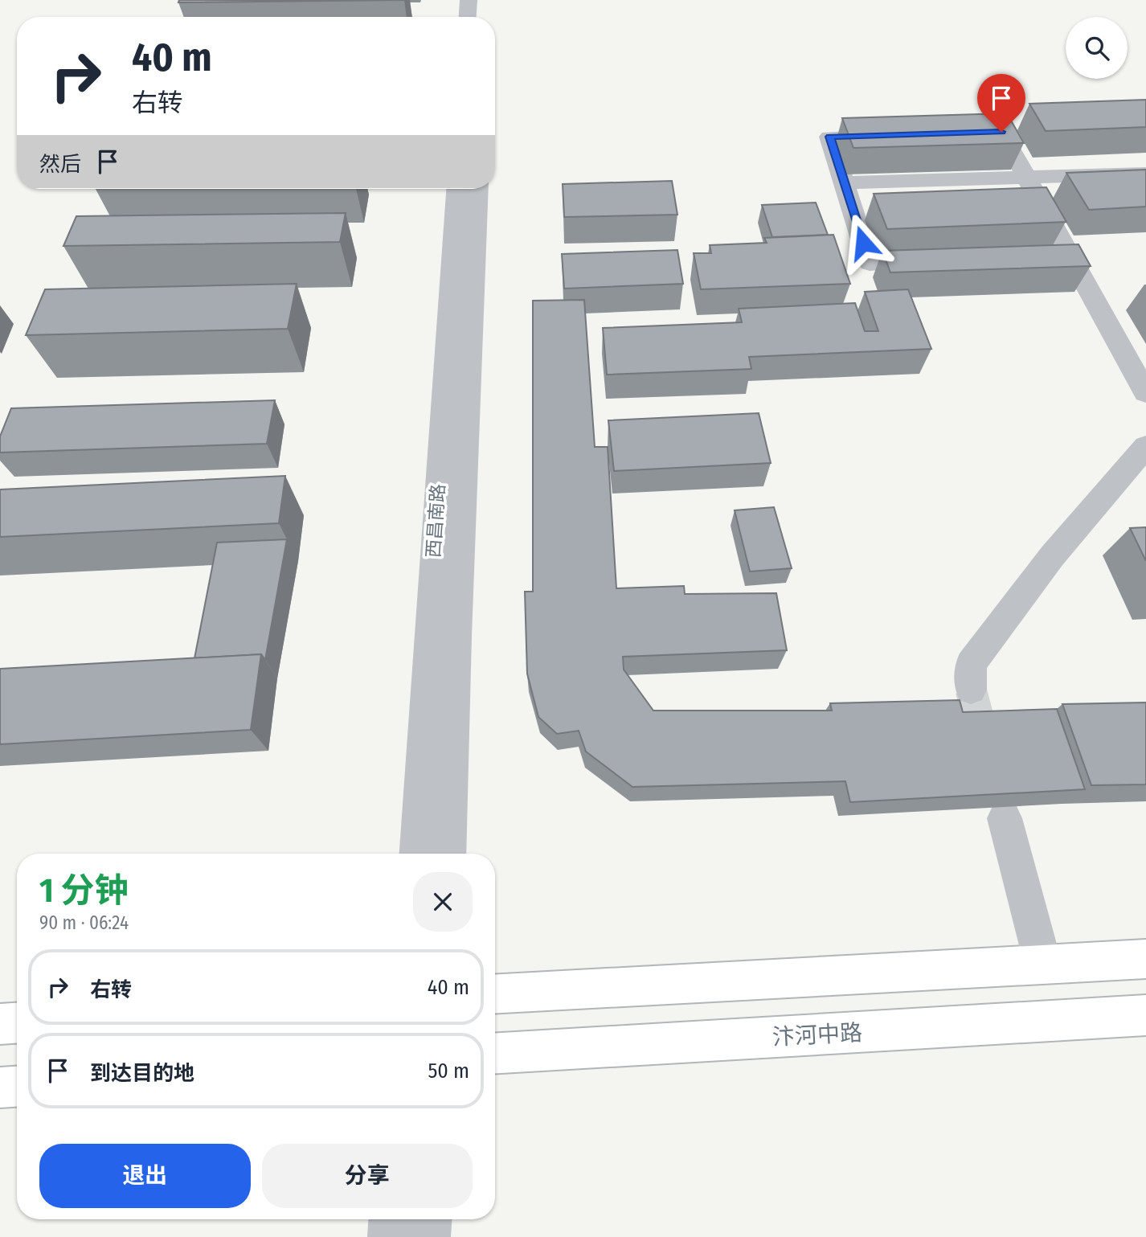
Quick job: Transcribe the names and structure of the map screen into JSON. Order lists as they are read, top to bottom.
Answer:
{
  "streets": {
    "main road": ["汴河中路"],
    "street": ["西昌南路"]
  },
  "page": {
    "turn": ["40 m", "右转"],
    "then": "然后",
    "heading": ["1 分钟", "90 m · 06:24"],
    "list": [
      {
        "name": "右转",
        "value": "40 m"
      },
      {
        "name": "到达目的地",
        "value": "50 m"
      }
    ],
    "buttons": ["退出", "分享"]
  }
}
